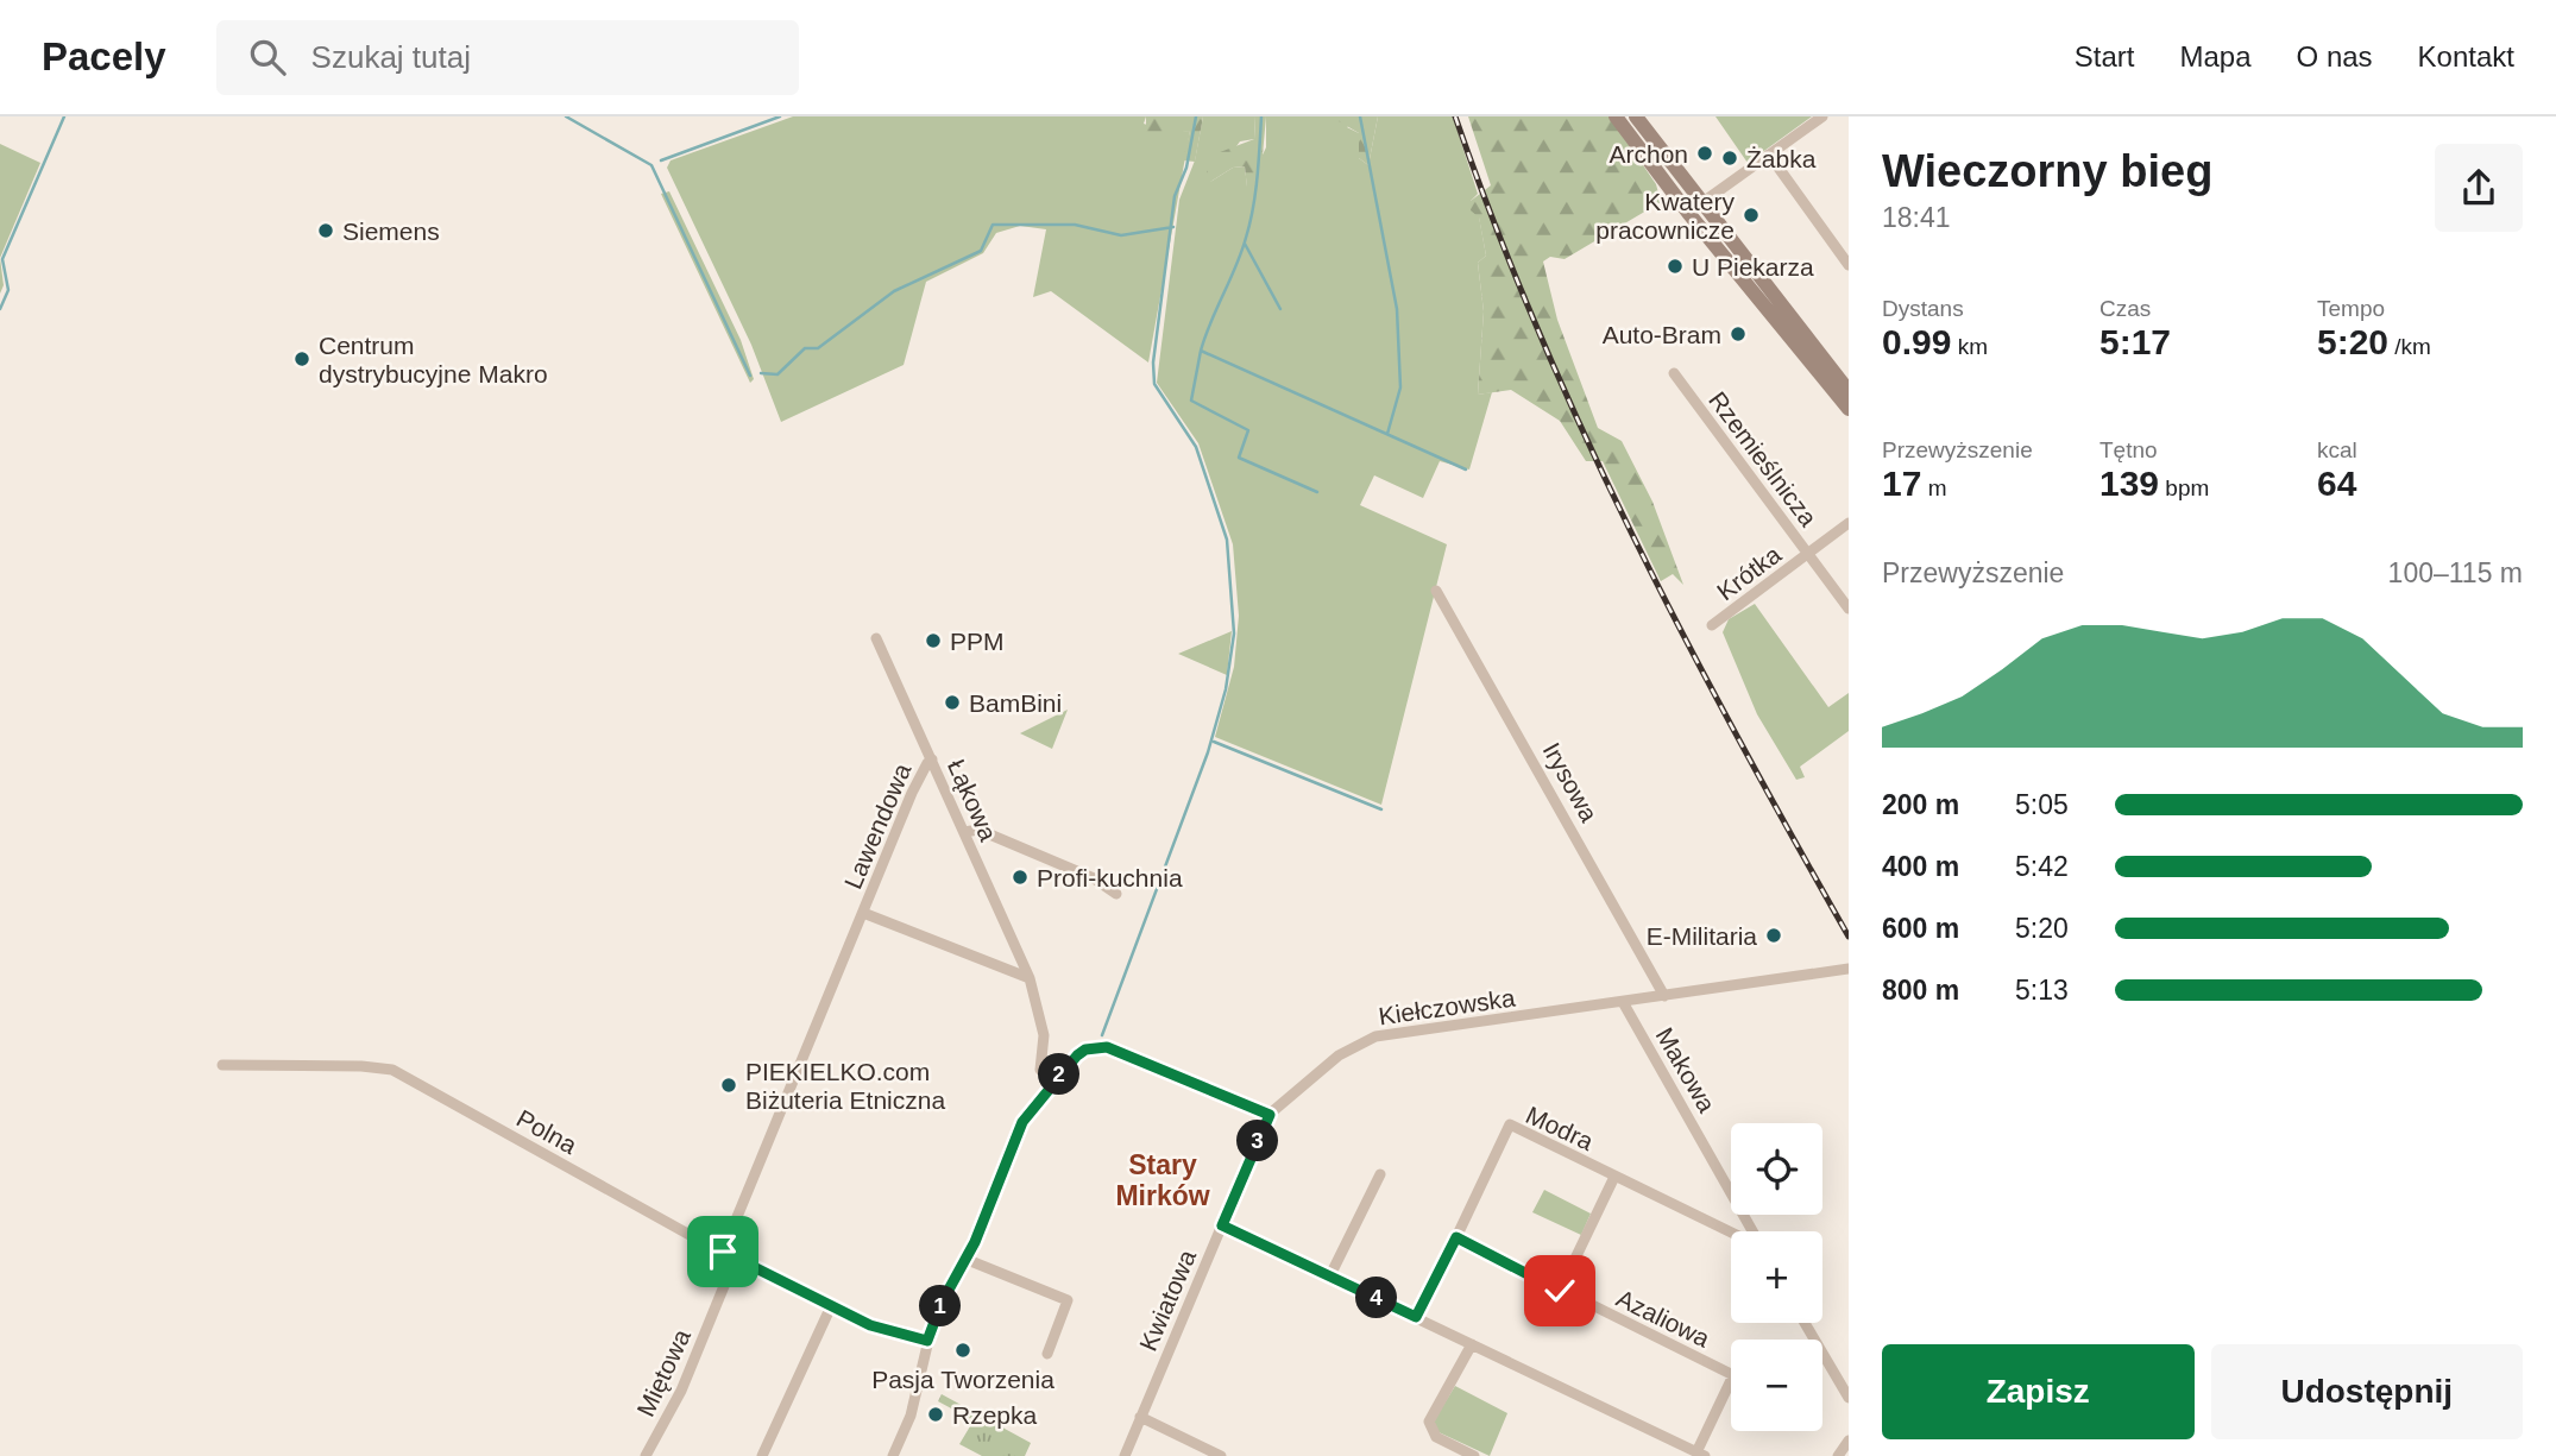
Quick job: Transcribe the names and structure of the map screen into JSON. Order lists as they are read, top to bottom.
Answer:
{
  "streets": {
    "street": [
      "Rzemieślnicza",
      "Krótka",
      "Irysowa",
      "Łąkowa",
      "Lawendowa",
      "Kiełczowska",
      "Makowa",
      "Modra",
      "Polna",
      "Kwiatowa",
      "Azaliowa",
      "Miętowa"
    ]
  },
  "crossings": [
    ["Rzemieślnicza", "Krótka"],
    ["Irysowa", "Kiełczowska"],
    ["Łąkowa", "Lawendowa"],
    ["Lawendowa", "Polna"],
    ["Kiełczowska", "Makowa"],
    ["Kiełczowska", "Kwiatowa"],
    ["Modra", "Azaliowa"],
    ["Polna", "Miętowa"],
    ["Kwiatowa", "Azaliowa"]
  ],
  "districts": ["Stary Mirków"],
  "places": [
    "Archon",
    "Żabka",
    "Kwatery pracownicze",
    "Siemens",
    "U Piekarza",
    "Auto-Bram",
    "Centrum dystrybucyjne Makro",
    "PPM",
    "BamBini",
    "Profi-kuchnia",
    "E-Militaria",
    "PIEKIELKO.com Biżuteria Etniczna",
    "Pasja Tworzenia",
    "Rzepka"
  ],
  "page": {
    "header": "Pacely",
    "search": "Szukaj tutaj",
    "nav": [
      "Start",
      "Mapa",
      "O nas",
      "Kontakt"
    ],
    "heading": ["Wieczorny bieg", "18:41"],
    "stats": [
      ["Dystans", "0.99 km"],
      ["Czas", "5:17"],
      ["Tempo", "5:20 /km"],
      ["Przewyższenie", "17 m"],
      ["Tętno", "139 bpm"],
      ["kcal", "64"]
    ],
    "chart": ["Przewyższenie", "100–115 m"],
    "list": [
      {
        "name": "200 m",
        "note": "5:05"
      },
      {
        "name": "400 m",
        "note": "5:42"
      },
      {
        "name": "600 m",
        "note": "5:20"
      },
      {
        "name": "800 m",
        "note": "5:13"
      }
    ],
    "pins": [
      "2",
      "3",
      "4",
      "1"
    ],
    "map_buttons": ["+", "−"],
    "buttons": ["Zapisz", "Udostępnij"]
  }
}
